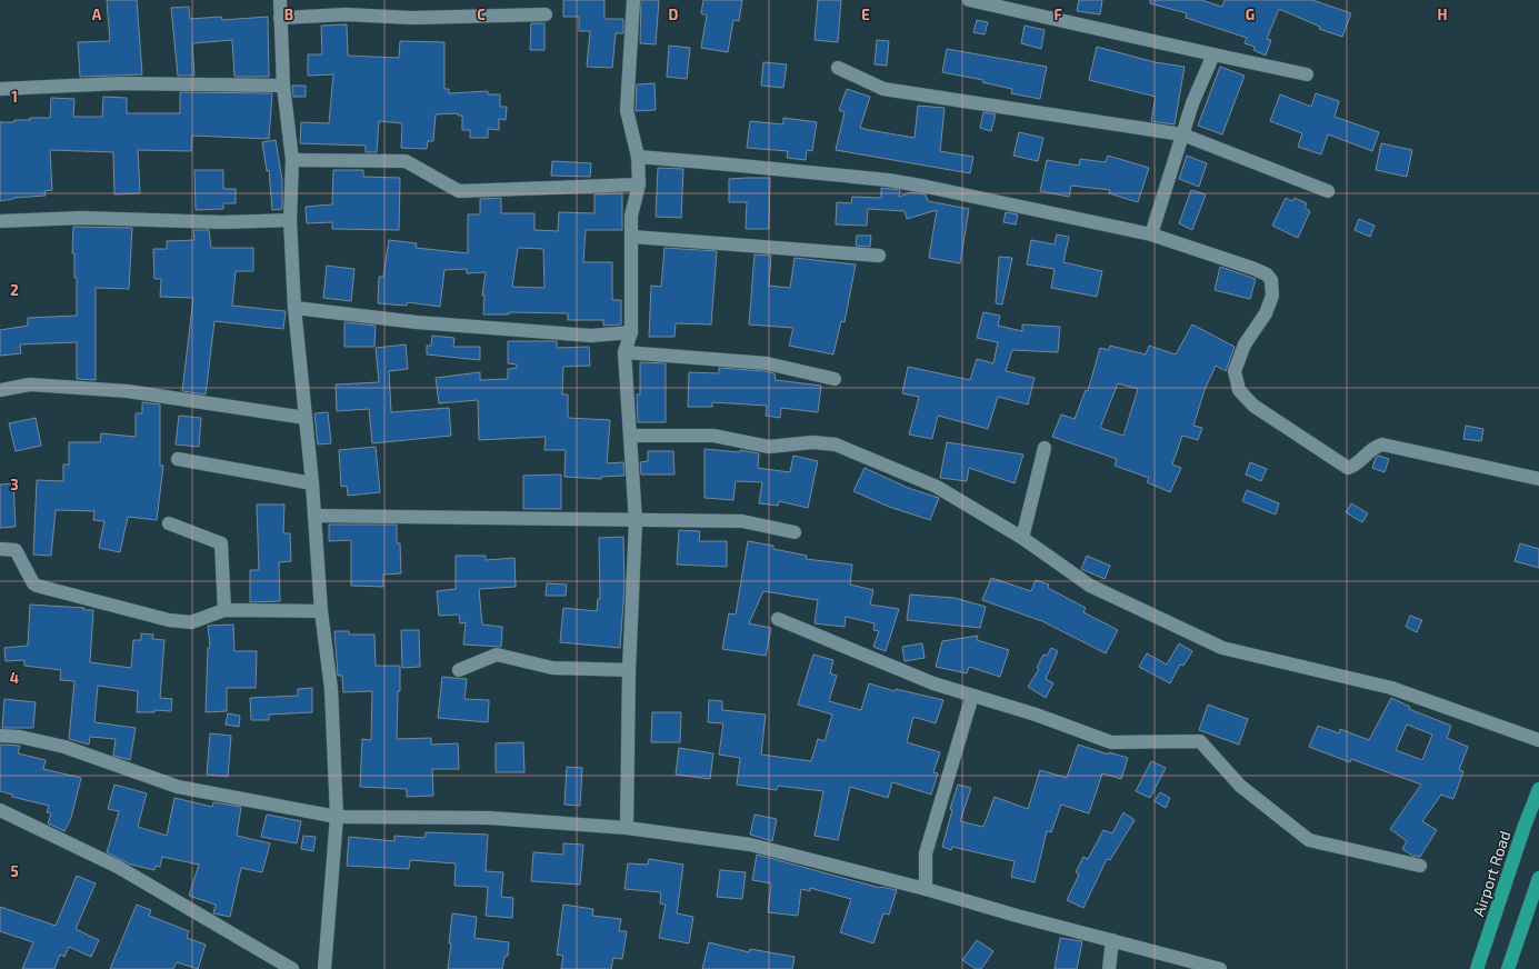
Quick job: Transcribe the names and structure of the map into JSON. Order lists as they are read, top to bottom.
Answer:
{
  "streets": {
    "highway": ["Airport Road"]
  },
  "grid": {
    "columns": [
      "A",
      "B",
      "C",
      "D",
      "E",
      "F",
      "G",
      "H"
    ],
    "rows": [
      "1",
      "2",
      "3",
      "4",
      "5"
    ]
  }
}
